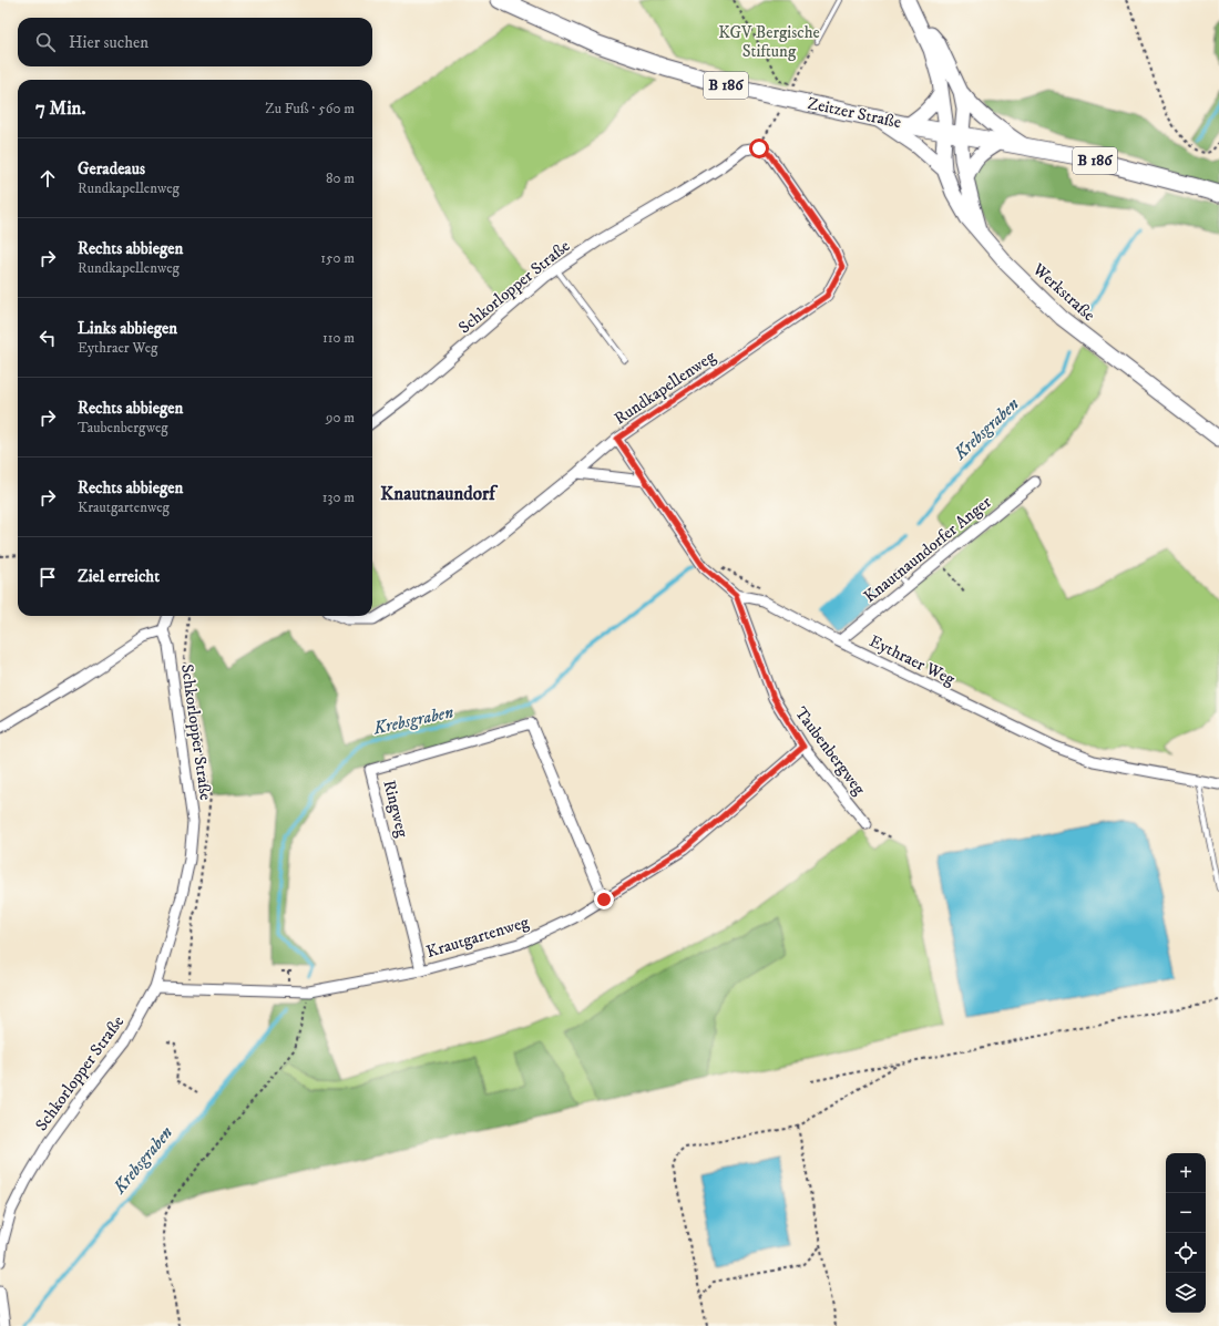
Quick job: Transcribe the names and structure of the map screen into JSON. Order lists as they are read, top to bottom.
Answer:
{
  "streets": {
    "main road": ["B 186", "Zeitzer Straße", "Werkstraße"],
    "street": [
      "Schkorlopper Straße",
      "Rundkapellenweg",
      "Knautnaundorfer Anger",
      "Eythraer Weg",
      "Taubenbergweg",
      "Ringweg",
      "Krautgartenweg"
    ]
  },
  "crossings": [
    ["Zeitzer Straße", "Werkstraße"],
    ["Schkorlopper Straße", "Rundkapellenweg"],
    ["Schkorlopper Straße", "Krautgartenweg"],
    ["Rundkapellenweg", "Eythraer Weg"],
    ["Knautnaundorfer Anger", "Eythraer Weg"],
    ["Eythraer Weg", "Taubenbergweg"],
    ["Taubenbergweg", "Krautgartenweg"],
    ["Ringweg", "Krautgartenweg"]
  ],
  "districts": ["Knautnaundorf"],
  "water": ["Krebsgraben"],
  "parks": ["KGV Bergische Stiftung"],
  "page": {
    "search": "Hier suchen",
    "heading": ["7 Min.", "Zu Fuß · 560 m"],
    "list": [
      ["Geradeaus", "Rundkapellenweg", "80 m"],
      ["Rechts abbiegen", "Rundkapellenweg", "150 m"],
      ["Links abbiegen", "Eythraer Weg", "110 m"],
      ["Rechts abbiegen", "Taubenbergweg", "90 m"],
      ["Rechts abbiegen", "Krautgartenweg", "130 m"],
      "Ziel erreicht"
    ],
    "map_buttons": ["+", "−"]
  }
}
